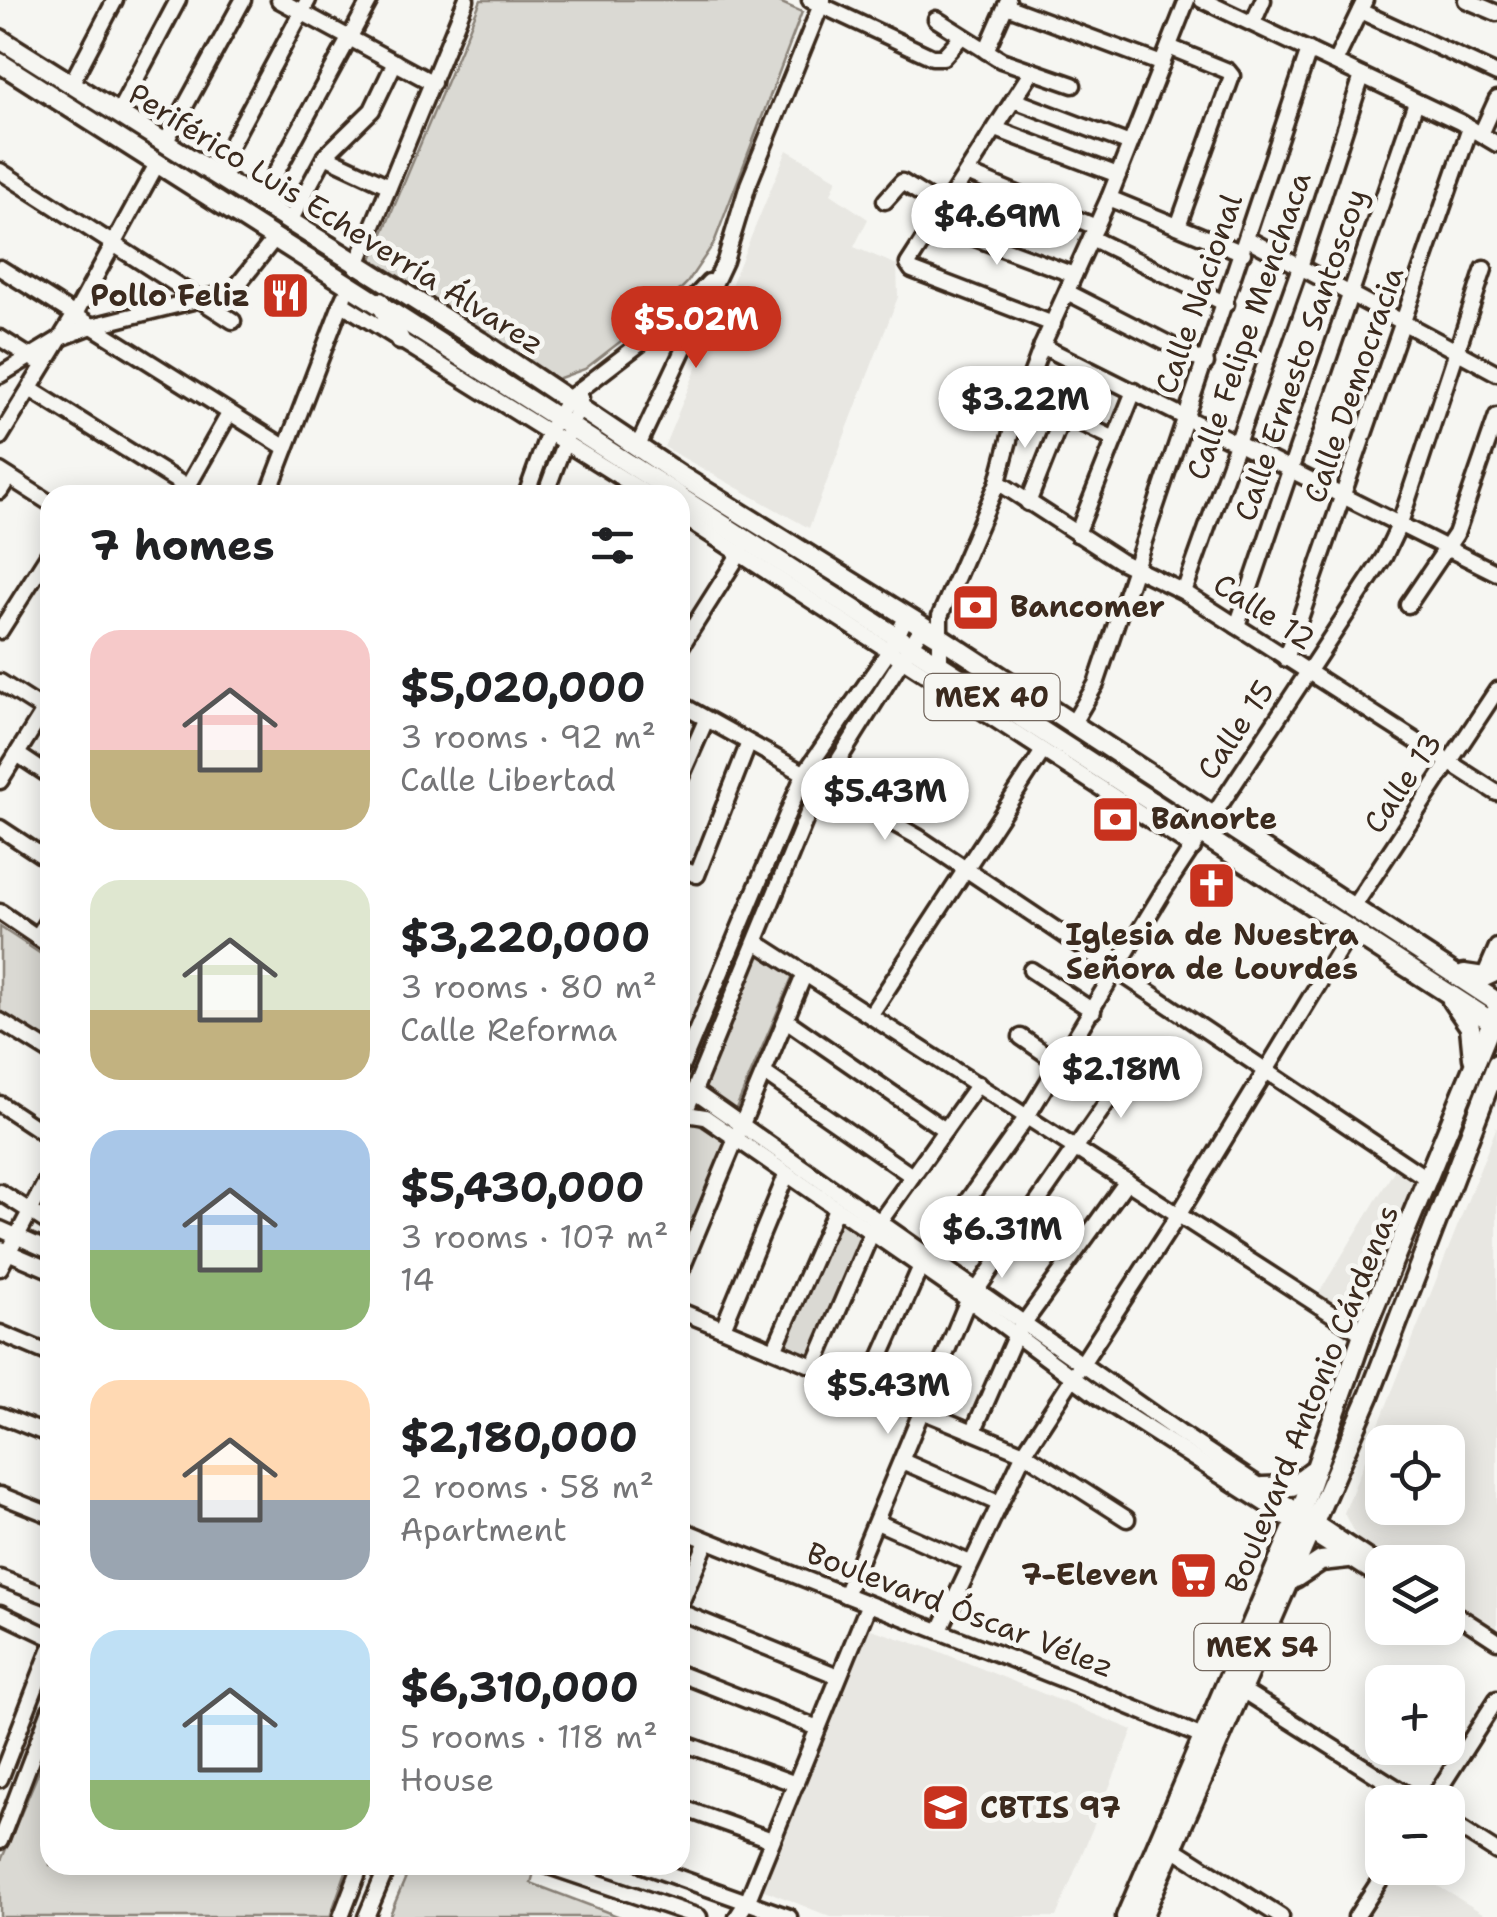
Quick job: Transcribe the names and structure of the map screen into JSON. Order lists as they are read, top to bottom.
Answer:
{
  "streets": {
    "main road": [
      "Periférico Luis Echeverría Álvarez",
      "MEX 40",
      "Boulevard Antonio Cárdenas",
      "MEX 54"
    ],
    "street": [
      "Calle Nacional",
      "Calle Felipe Menchaca",
      "Calle Ernesto Santoscoy",
      "Calle Democracia",
      "Calle 12",
      "Calle 15",
      "Calle 13",
      "Boulevard Óscar Vélez"
    ]
  },
  "crossings": [
    ["Periférico Luis Echeverría Álvarez", "Calle Nacional"],
    ["Periférico Luis Echeverría Álvarez", "Calle 15"],
    ["Periférico Luis Echeverría Álvarez", "Calle 13"],
    ["Periférico Luis Echeverría Álvarez", "Boulevard Antonio Cárdenas"],
    ["Calle Nacional", "Calle 12"],
    ["Calle Felipe Menchaca", "Calle 12"],
    ["Calle Ernesto Santoscoy", "Calle 12"],
    ["Calle Democracia", "Calle 12"],
    ["Calle 12", "Calle 15"],
    ["Calle 12", "Calle 13"],
    ["Boulevard Antonio Cárdenas", "Boulevard Óscar Vélez"]
  ],
  "places": {
    "restaurant": ["Pollo Feliz"],
    "bank": ["Bancomer", "Banorte"],
    "church": ["Iglesia de Nuestra Señora de Lourdes"],
    "supermarket": ["7-Eleven"],
    "school or university": ["CBTIS 97"]
  },
  "page": {
    "price": [
      "$4.69M",
      "$5.02M",
      "$3.22M",
      "$5.43M",
      "$2.18M",
      "$6.31M",
      "$5.43M"
    ],
    "heading": "7 homes",
    "list": [
      {
        "name": "$5,020,000",
        "note": "3 rooms · 92 m² · Calle Libertad"
      },
      {
        "name": "$3,220,000",
        "note": "3 rooms · 80 m² · Calle Reforma"
      },
      {
        "name": "$5,430,000",
        "note": "3 rooms · 107 m² · 14"
      },
      {
        "name": "$2,180,000",
        "note": "2 rooms · 58 m² · Apartment"
      },
      {
        "name": "$6,310,000",
        "note": "5 rooms · 118 m² · House"
      }
    ],
    "map_buttons": ["+", "−"]
  }
}
